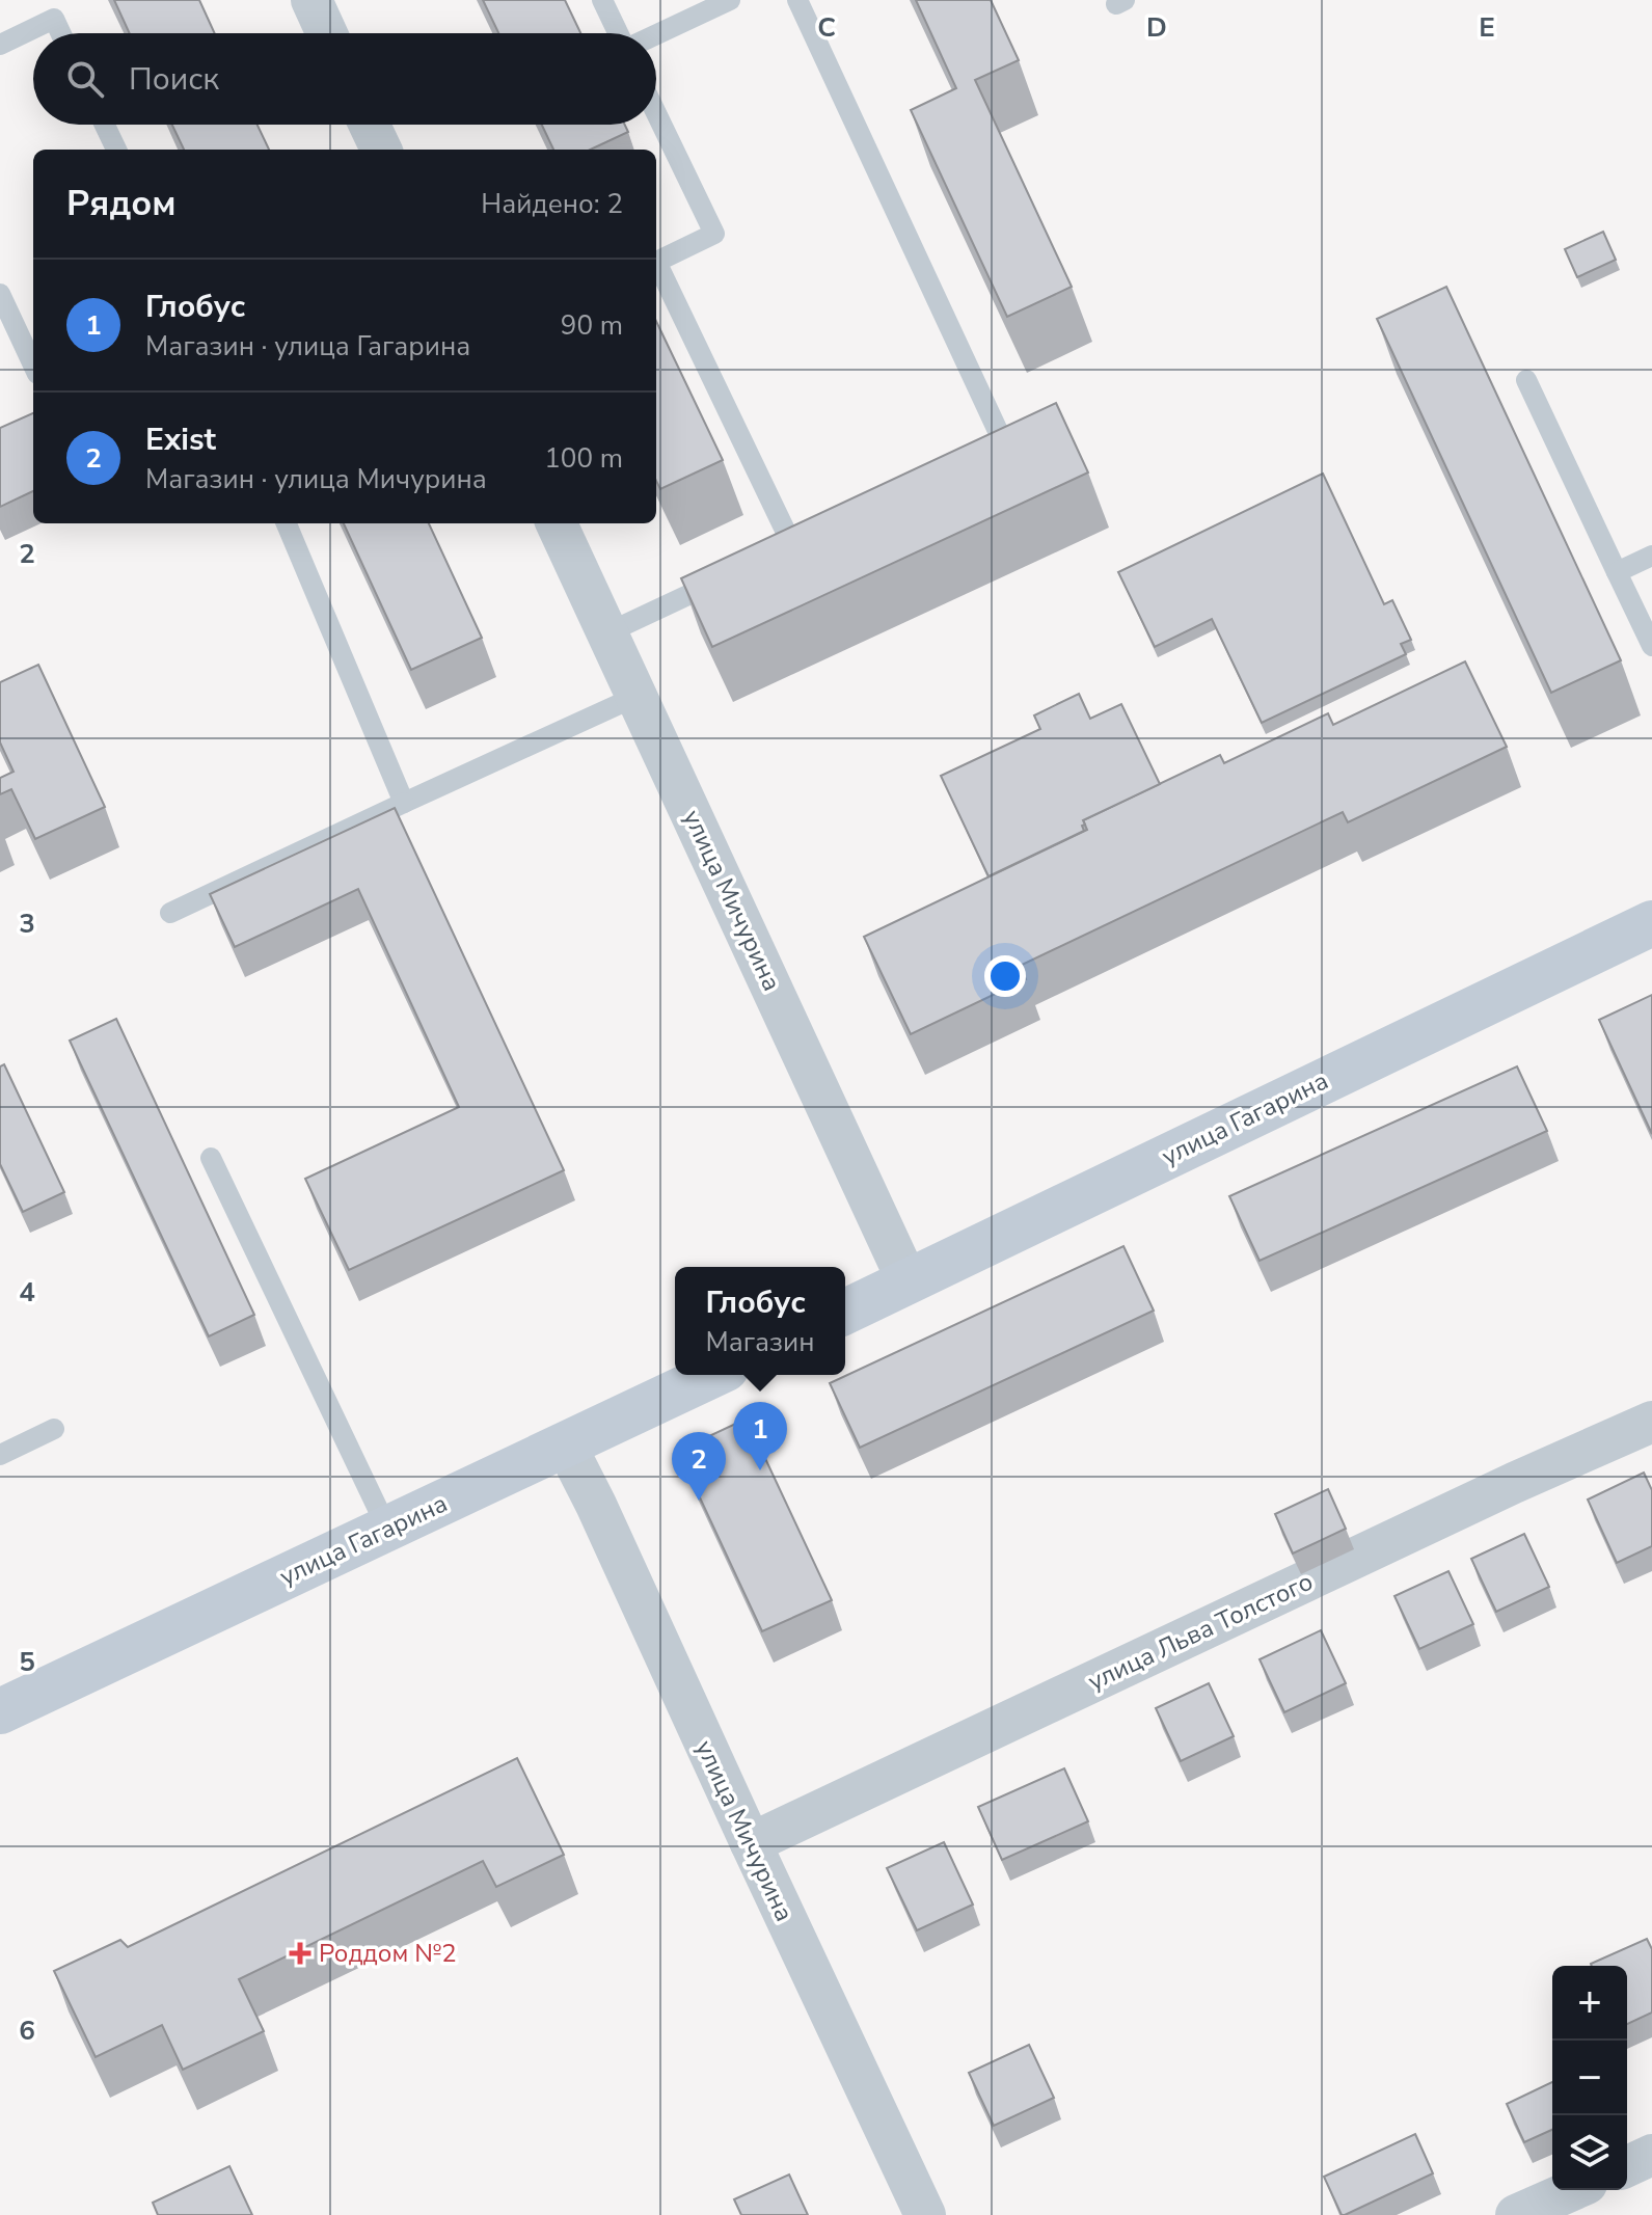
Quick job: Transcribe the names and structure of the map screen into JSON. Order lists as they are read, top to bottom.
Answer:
{
  "streets": {
    "main road": ["улица Гагарина"],
    "street": ["улица Мичурина", "улица Льва Толстого"]
  },
  "crossings": [
    ["улица Мичурина", "улица Гагарина"],
    ["улица Мичурина", "улица Льва Толстого"]
  ],
  "places": {
    "health": ["Роддом №2"]
  },
  "page": {
    "search": "Поиск",
    "heading": ["Рядом", "Найдено: 2"],
    "list": [
      {
        "mark": "1",
        "name": "Глобус",
        "note": "Магазин · улица Гагарина",
        "value": "90 m"
      },
      {
        "mark": "2",
        "name": "Exist",
        "note": "Магазин · улица Мичурина",
        "value": "100 m"
      }
    ],
    "popup": ["Глобус", "Магазин"],
    "pins": ["1", "2"],
    "map_buttons": ["+", "−"]
  },
  "grid": {
    "columns": ["C", "D", "E"],
    "rows": [
      "2",
      "3",
      "4",
      "5",
      "6"
    ]
  }
}
